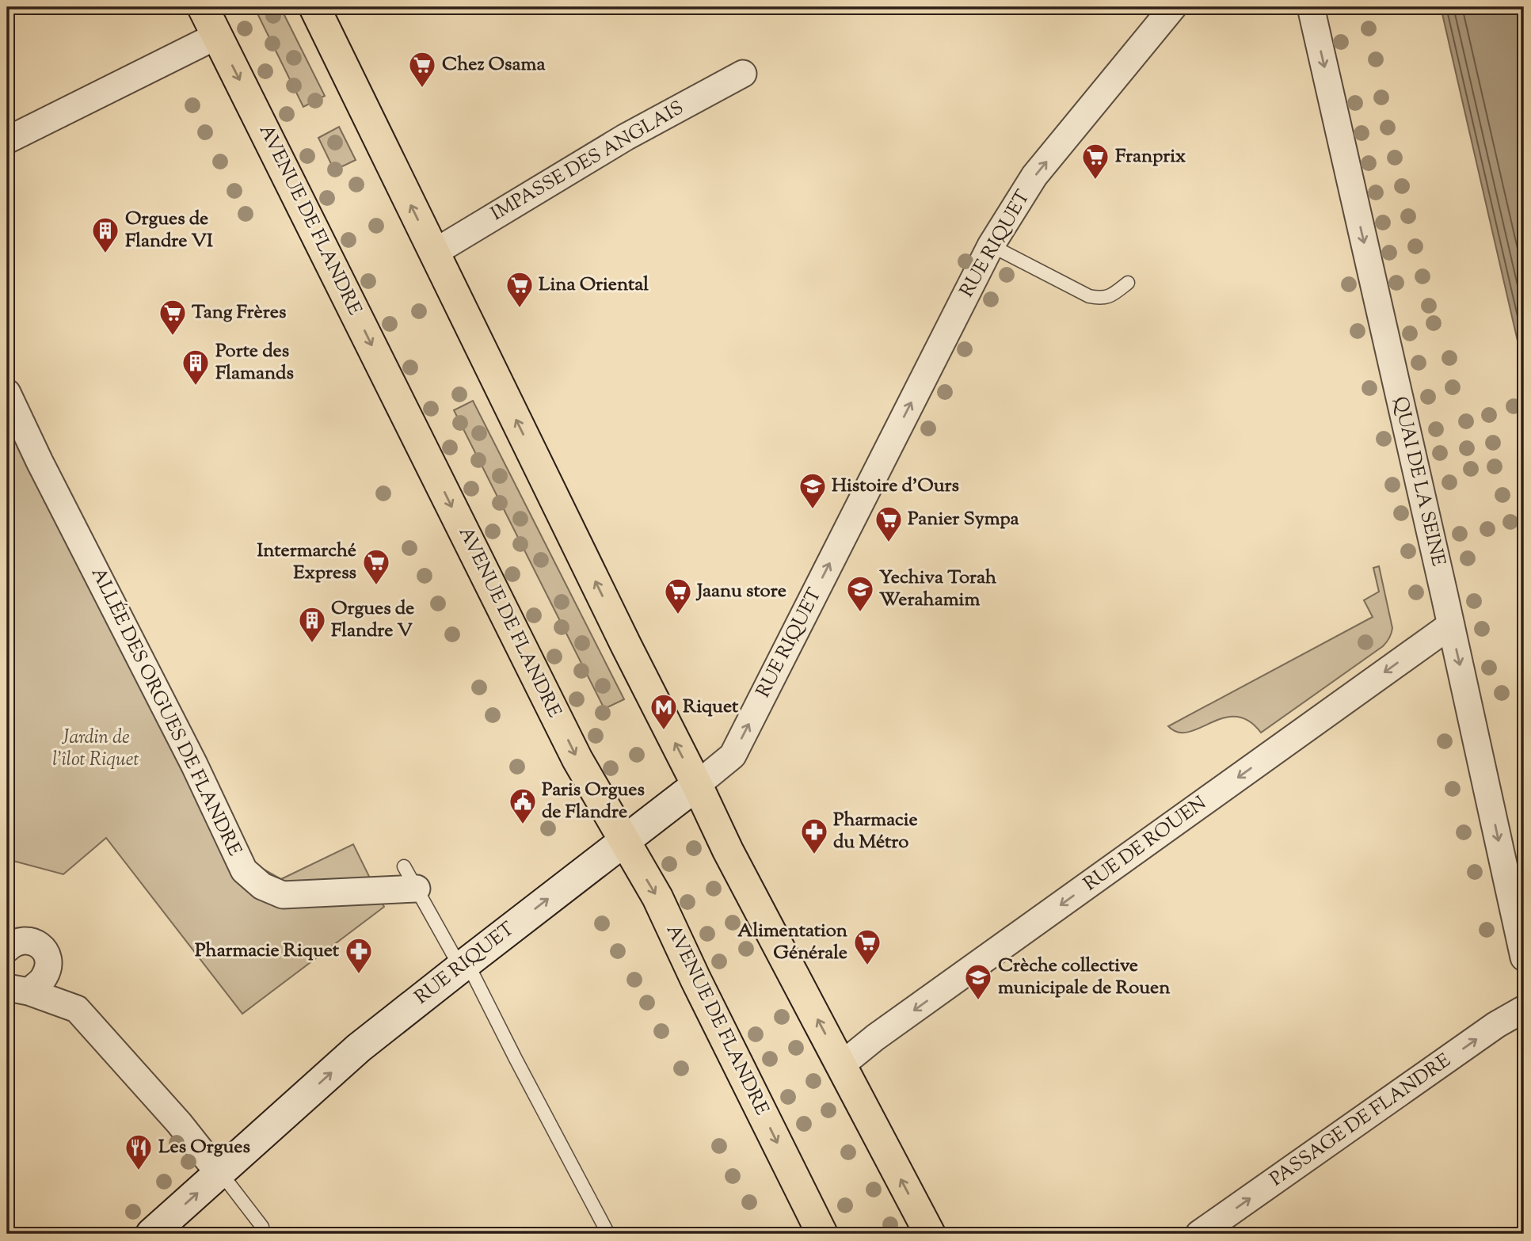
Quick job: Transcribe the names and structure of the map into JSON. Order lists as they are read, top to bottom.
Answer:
{
  "streets": {
    "main road": ["AVENUE DE FLANDRE"],
    "street": [
      "IMPASSE DES ANGLAIS",
      "RUE RIQUET",
      "QUAI DE LA SEINE",
      "ALLÉE DES ORGUES DE FLANDRE",
      "RUE DE ROUEN",
      "PASSAGE DE FLANDRE"
    ]
  },
  "crossings": [
    ["AVENUE DE FLANDRE", "RUE RIQUET"],
    ["RUE RIQUET", "ALLÉE DES ORGUES DE FLANDRE"],
    ["QUAI DE LA SEINE", "RUE DE ROUEN"]
  ],
  "one_way": [
    "RUE RIQUET",
    "QUAI DE LA SEINE",
    "RUE DE ROUEN",
    "PASSAGE DE FLANDRE"
  ],
  "parks": ["Jardin de l'îlot Riquet"],
  "places": {
    "supermarket": [
      "Chez Osama",
      "Franprix",
      "Lina Oriental",
      "Tang Frères",
      "Panier Sympa",
      "Intermarché Express",
      "Jaanu store",
      "Alimentation Générale"
    ],
    "building": ["Orgues de Flandre VI", "Porte des Flamands", "Orgues de Flandre V"],
    "school or university": ["Histoire d'Ours", "Yechiva Torah Werahamim", "Crèche collective municipale de Rouen"],
    "metro station": ["Riquet"],
    "public building": ["Paris Orgues de Flandre"],
    "pharmacy": ["Pharmacie du Métro", "Pharmacie Riquet"],
    "restaurant": ["Les Orgues"]
  }
}
